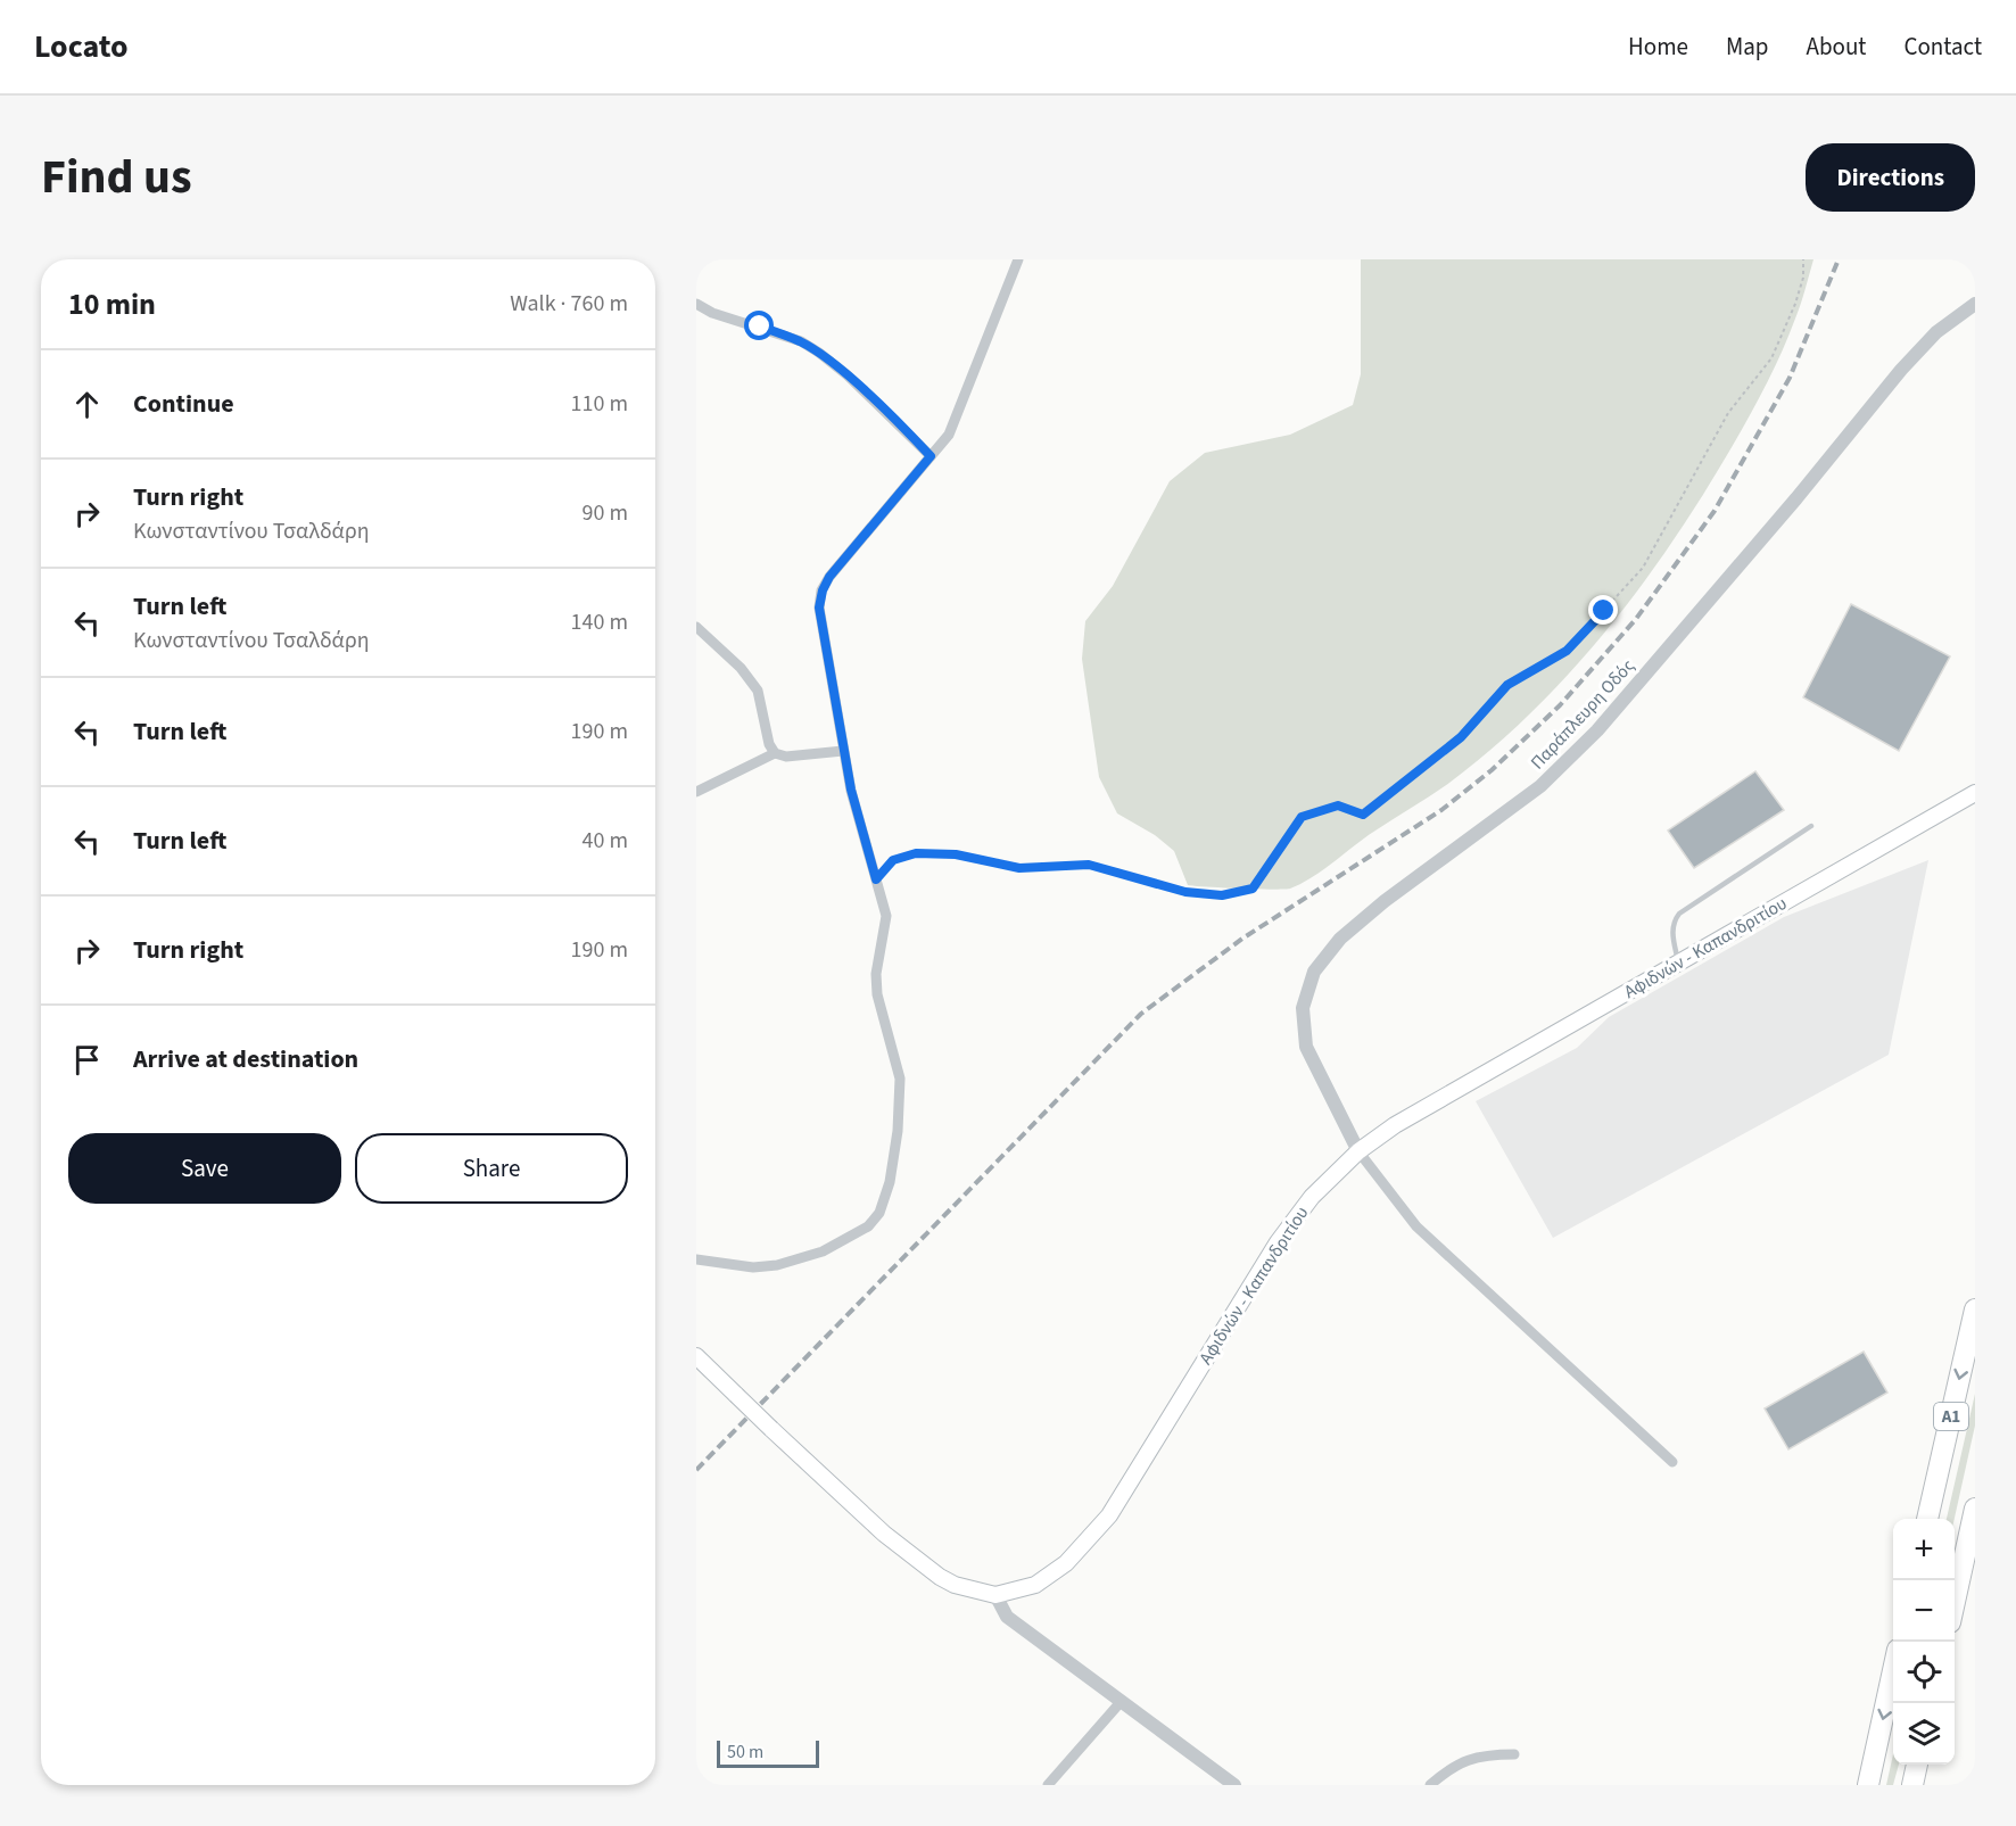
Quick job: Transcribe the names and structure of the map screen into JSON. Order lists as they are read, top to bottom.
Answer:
{
  "streets": {
    "highway": ["Α1"],
    "main road": ["Αφιδνών - Καπανδριτίου"],
    "street": ["Παράπλευρη Οδός"]
  },
  "crossings": [
    ["Παράπλευρη Οδός", "Αφιδνών - Καπανδριτίου"]
  ],
  "scale_bar": "50 m",
  "page": {
    "header": "Locato",
    "nav": [
      "Home",
      "Map",
      "About",
      "Contact"
    ],
    "title": "Find us",
    "buttons": [
      "Directions",
      ["Save", "Share"]
    ],
    "heading": ["10 min", "Walk · 760 m"],
    "list": [
      ["Continue", "110 m"],
      ["Turn right", "Κωνσταντίνου Τσαλδάρη", "90 m"],
      ["Turn left", "Κωνσταντίνου Τσαλδάρη", "140 m"],
      ["Turn left", "190 m"],
      ["Turn left", "40 m"],
      ["Turn right", "190 m"],
      "Arrive at destination"
    ],
    "map_buttons": ["+", "−"],
    "scale": "50 m"
  }
}
